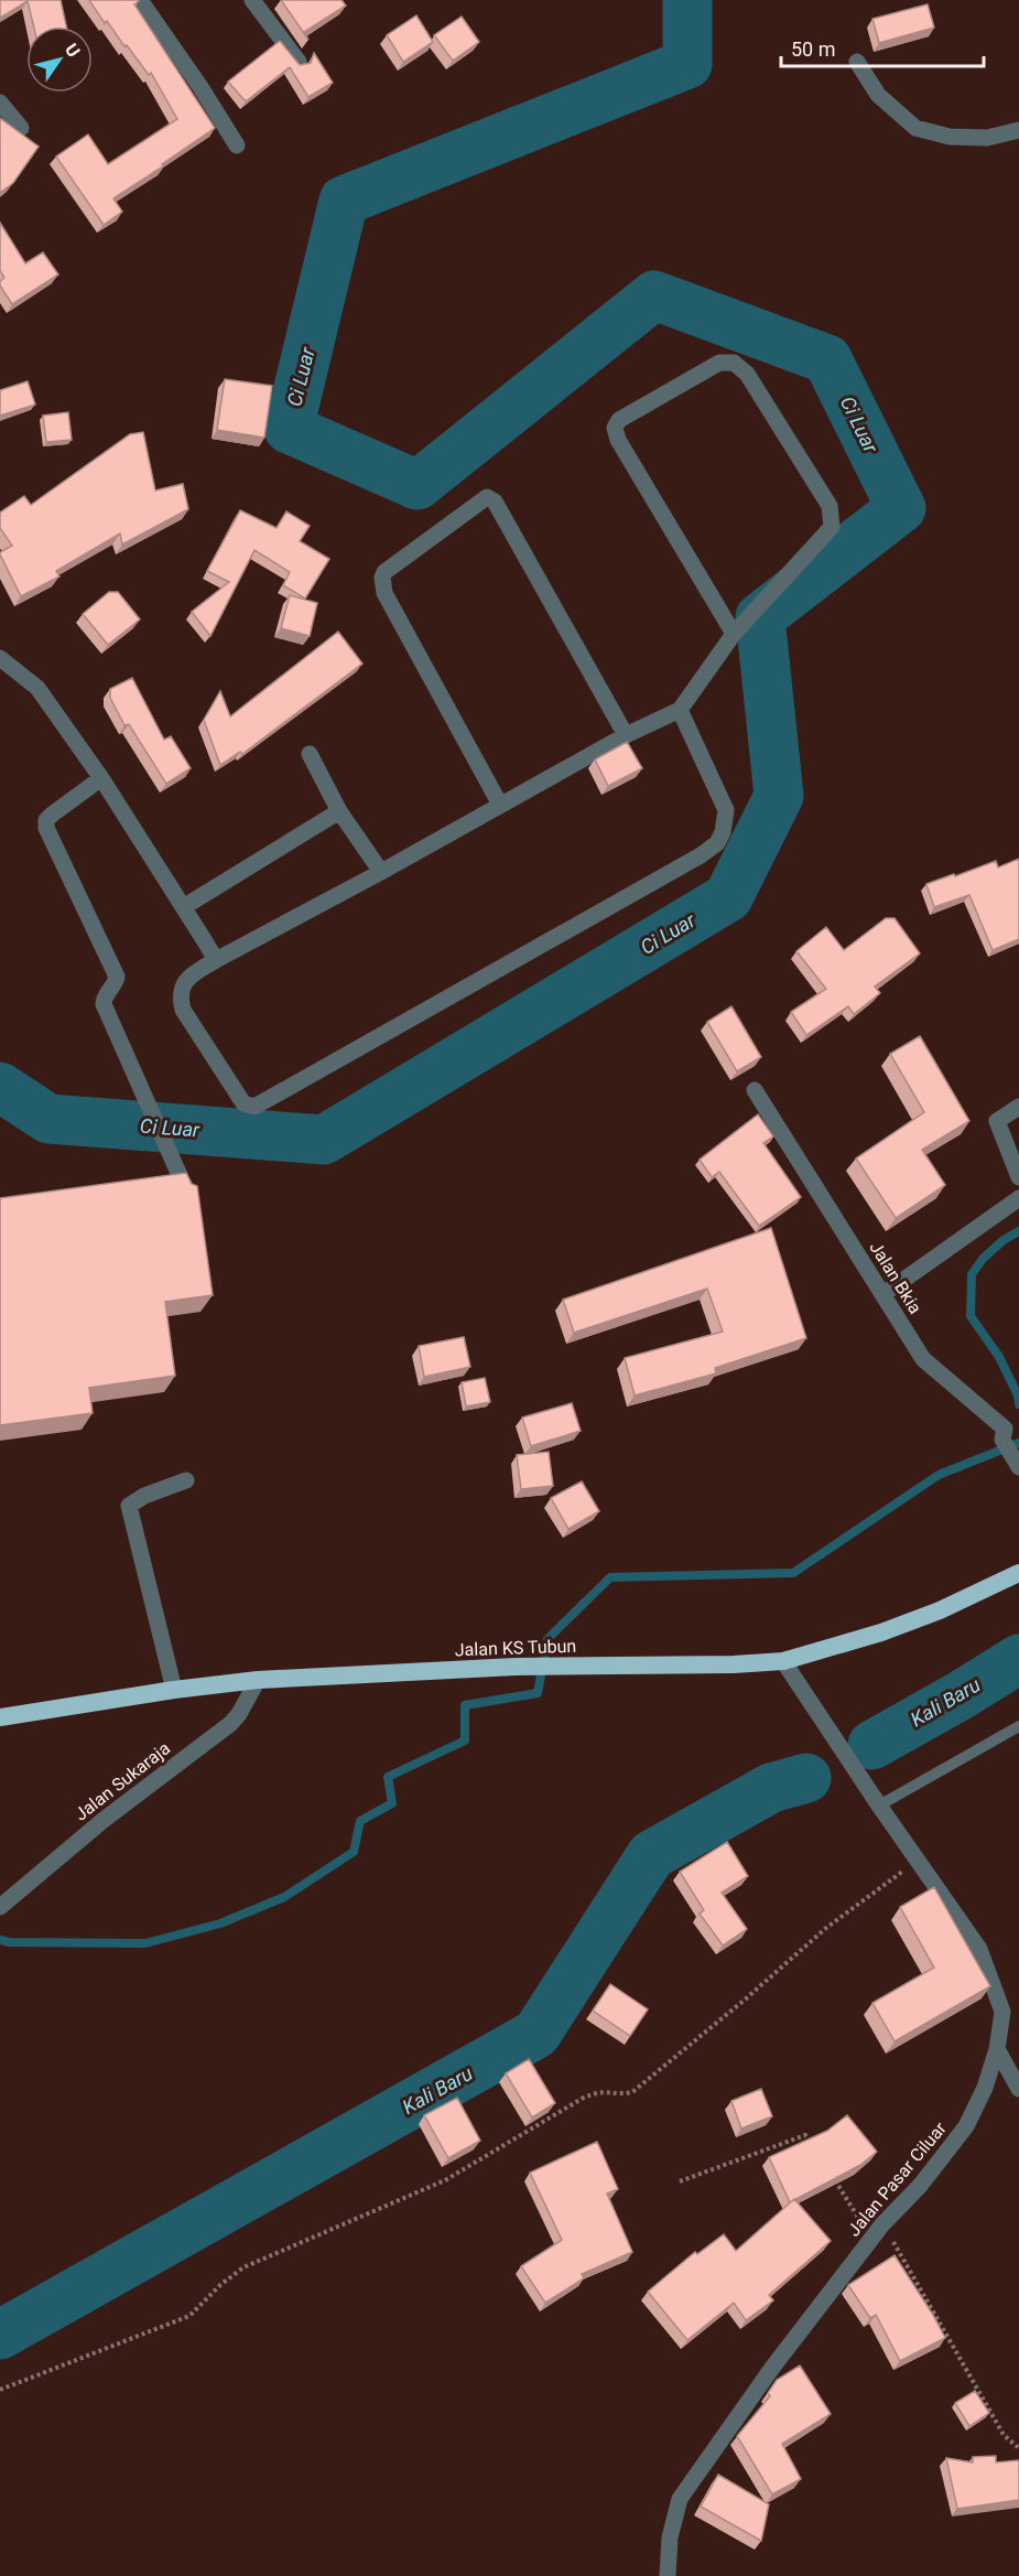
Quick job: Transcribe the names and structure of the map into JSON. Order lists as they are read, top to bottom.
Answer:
{
  "streets": {
    "highway": ["Jalan KS Tubun"],
    "street": ["Jalan Bkia", "Jalan Sukaraja", "Jalan Pasar Ciluar"]
  },
  "crossings": [
    ["Jalan KS Tubun", "Jalan Sukaraja"],
    ["Jalan KS Tubun", "Jalan Pasar Ciluar"]
  ],
  "water": ["Ci Luar", "Kali Baru"],
  "scale_bar": "50 m",
  "north": "top right"
}
